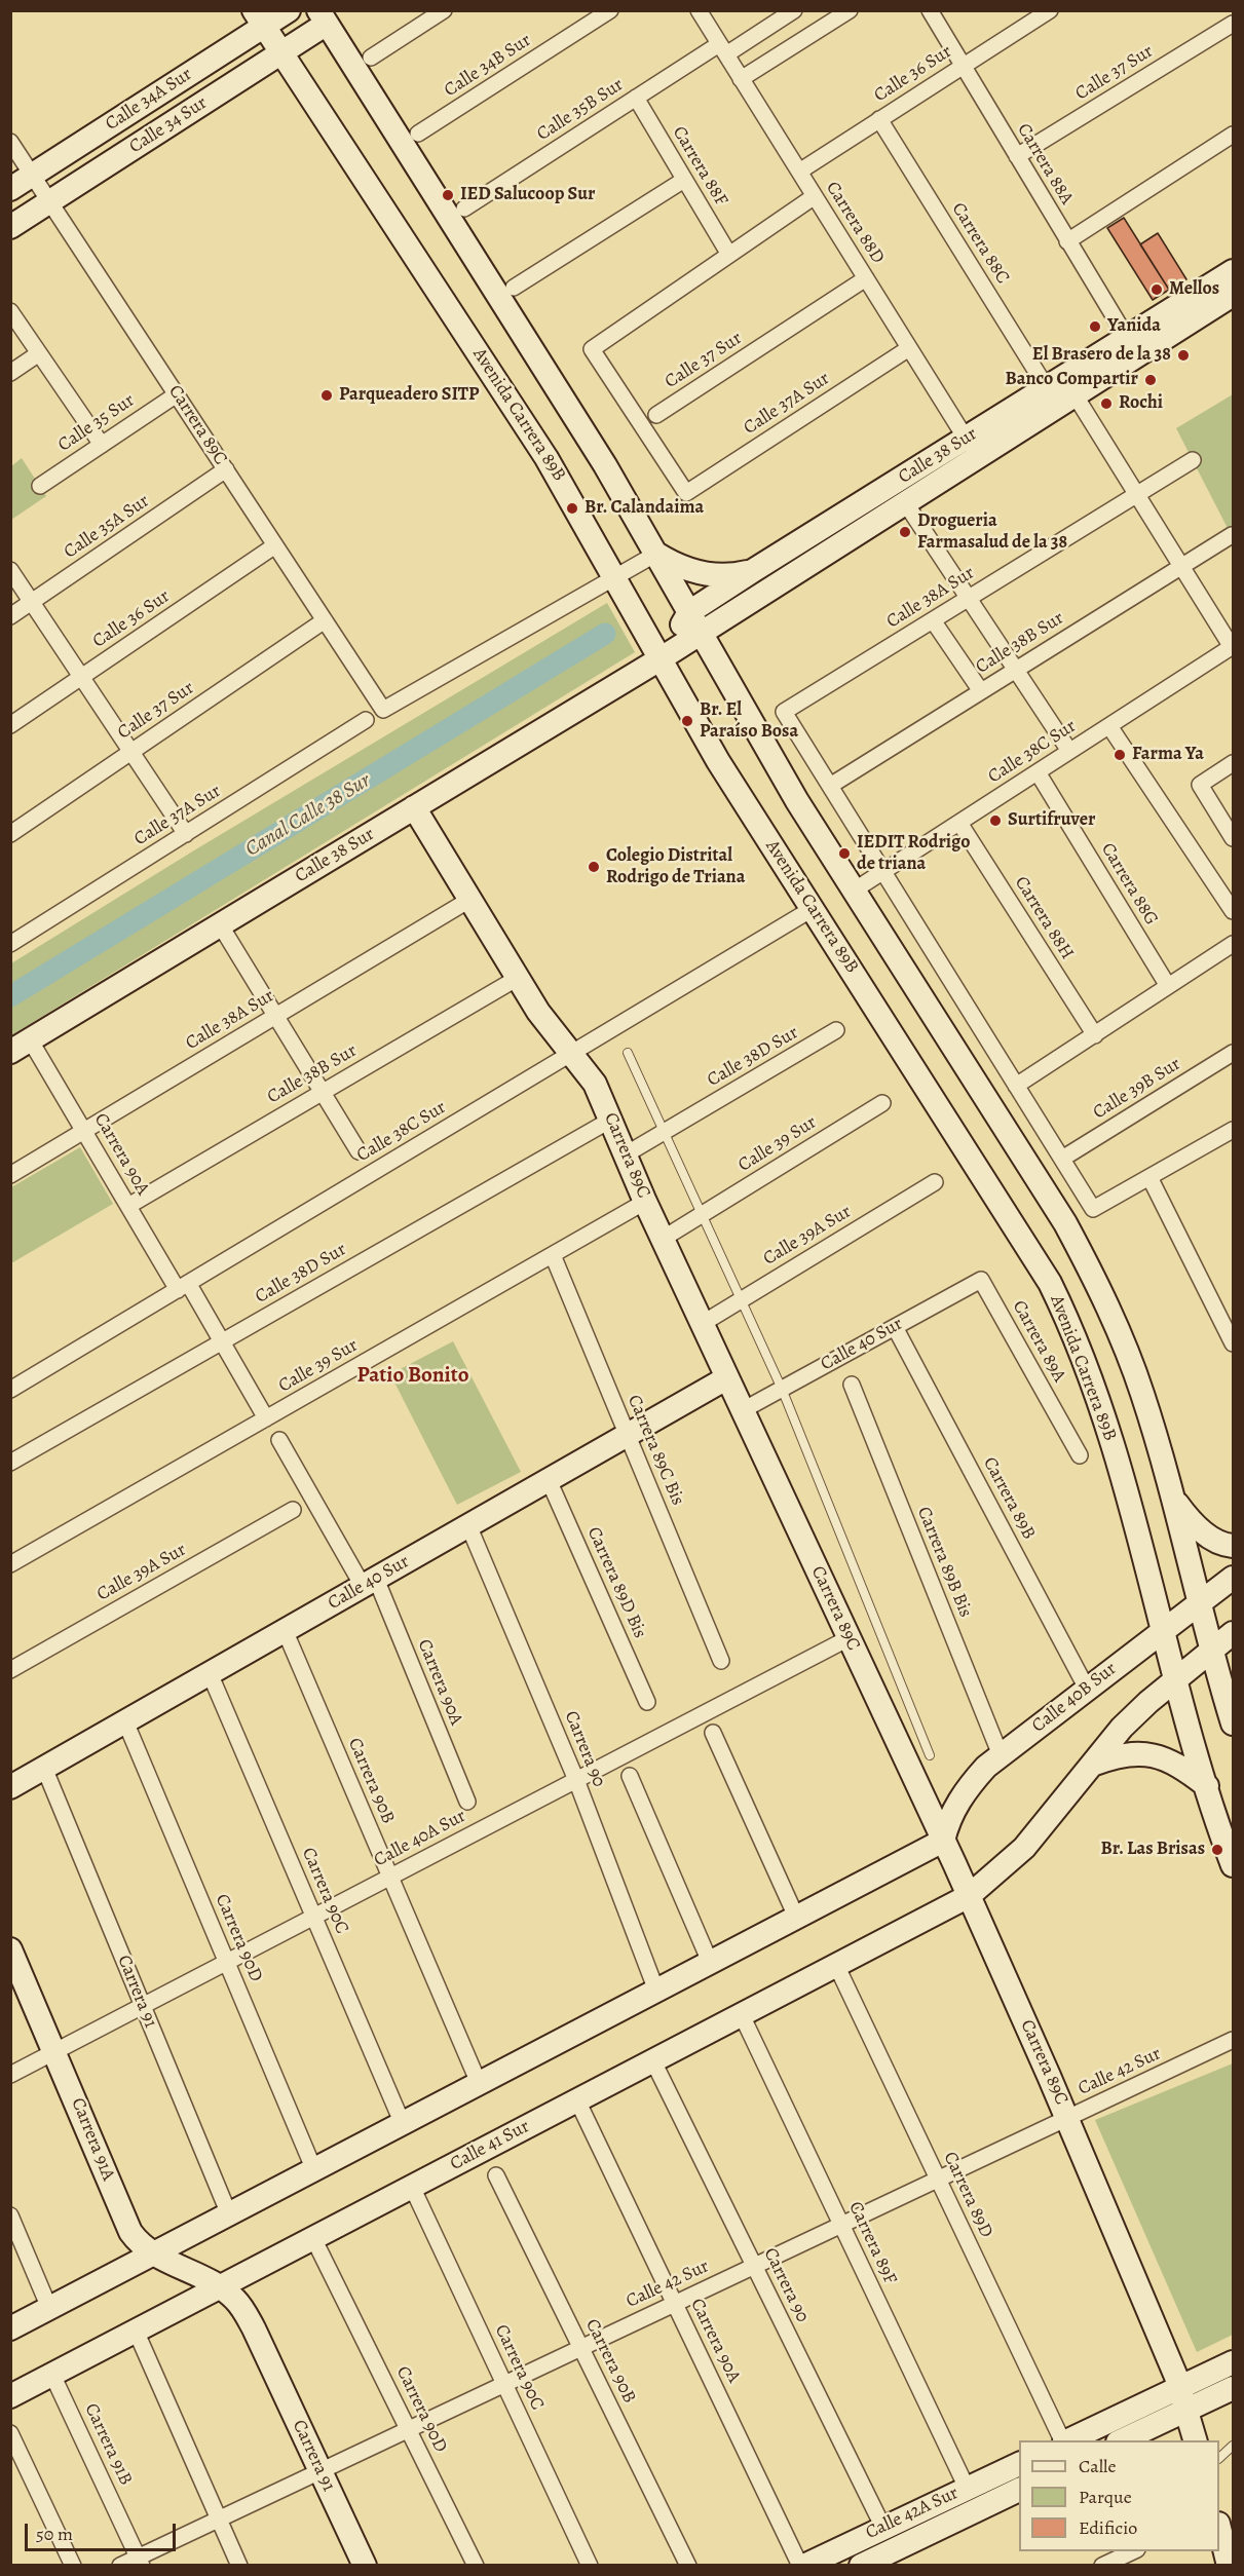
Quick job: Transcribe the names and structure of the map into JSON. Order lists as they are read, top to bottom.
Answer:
{
  "streets": {
    "street": [
      "Calle 34B Sur",
      "Calle 37 Sur",
      "Calle 36 Sur",
      "Calle 34A Sur",
      "Calle 35B Sur",
      "Calle 34 Sur",
      "Carrera 88A",
      "Carrera 88F",
      "Carrera 88D",
      "Carrera 88C",
      "Calle 37A Sur",
      "Avenida Carrera 89B",
      "Calle 35 Sur",
      "Carrera 89C",
      "Calle 38 Sur",
      "Calle 35A Sur",
      "Calle 38A Sur",
      "Calle 38B Sur",
      "Calle 38C Sur",
      "Carrera 88G",
      "Carrera 88H",
      "Calle 38D Sur",
      "Calle 39B Sur",
      "Calle 39 Sur",
      "Carrera 90A",
      "Calle 39A Sur",
      "Carrera 89A",
      "Calle 40 Sur",
      "Carrera 89C Bis",
      "Carrera 89B",
      "Carrera 89B Bis",
      "Carrera 89D Bis",
      "Calle 40B Sur",
      "Carrera 90",
      "Carrera 90B",
      "Calle 40A Sur",
      "Carrera 90C",
      "Carrera 90D",
      "Carrera 91",
      "Calle 42 Sur",
      "Carrera 91A",
      "Calle 41 Sur",
      "Carrera 89D",
      "Carrera 89F",
      "Carrera 91B",
      "Calle 42A Sur"
    ]
  },
  "crossings": [
    ["Calle 37 Sur", "Carrera 88A"],
    ["Calle 37 Sur", "Carrera 88D"],
    ["Calle 37 Sur", "Carrera 89C"],
    ["Calle 36 Sur", "Carrera 88A"],
    ["Calle 36 Sur", "Carrera 88D"],
    ["Calle 36 Sur", "Carrera 88C"],
    ["Calle 36 Sur", "Carrera 89C"],
    ["Calle 34A Sur", "Avenida Carrera 89B"],
    ["Calle 34A Sur", "Carrera 89C"],
    ["Calle 35B Sur", "Carrera 88F"],
    ["Calle 35B Sur", "Carrera 88D"],
    ["Calle 34 Sur", "Avenida Carrera 89B"],
    ["Calle 34 Sur", "Carrera 89C"],
    ["Carrera 88A", "Calle 38 Sur"],
    ["Carrera 88F", "Calle 37A Sur"],
    ["Carrera 88D", "Calle 37A Sur"],
    ["Carrera 88D", "Calle 38 Sur"],
    ["Carrera 88C", "Calle 38 Sur"],
    ["Avenida Carrera 89B", "Carrera 89C"],
    ["Avenida Carrera 89B", "Calle 38 Sur"],
    ["Avenida Carrera 89B", "Calle 38C Sur"],
    ["Avenida Carrera 89B", "Calle 40B Sur"],
    ["Calle 35 Sur", "Carrera 89C"],
    ["Carrera 89C", "Calle 38 Sur"],
    ["Carrera 89C", "Calle 35A Sur"],
    ["Carrera 89C", "Calle 38A Sur"],
    ["Carrera 89C", "Calle 38B Sur"],
    ["Carrera 89C", "Calle 38C Sur"],
    ["Carrera 89C", "Calle 38D Sur"],
    ["Carrera 89C", "Calle 39 Sur"],
    ["Carrera 89C", "Calle 39A Sur"],
    ["Carrera 89C", "Calle 40 Sur"],
    ["Carrera 89C", "Calle 40B Sur"],
    ["Carrera 89C", "Calle 40A Sur"],
    ["Carrera 89C", "Calle 42 Sur"],
    ["Carrera 89C", "Calle 41 Sur"],
    ["Calle 38 Sur", "Carrera 90A"],
    ["Calle 38A Sur", "Calle 38B Sur"],
    ["Calle 38A Sur", "Carrera 90A"],
    ["Calle 38B Sur", "Carrera 90A"],
    ["Calle 38C Sur", "Carrera 88G"],
    ["Calle 38C Sur", "Carrera 88H"],
    ["Calle 38C Sur", "Carrera 90A"],
    ["Calle 38D Sur", "Carrera 90A"],
    ["Calle 39 Sur", "Carrera 90A"],
    ["Calle 39 Sur", "Carrera 89C Bis"],
    ["Carrera 90A", "Calle 40 Sur"],
    ["Carrera 90A", "Calle 42 Sur"],
    ["Carrera 90A", "Calle 41 Sur"],
    ["Carrera 90A", "Calle 42A Sur"],
    ["Carrera 89A", "Calle 40 Sur"],
    ["Calle 40 Sur", "Carrera 89C Bis"],
    ["Calle 40 Sur", "Carrera 89B"],
    ["Calle 40 Sur", "Carrera 89D Bis"],
    ["Calle 40 Sur", "Carrera 90"],
    ["Calle 40 Sur", "Carrera 90B"],
    ["Calle 40 Sur", "Carrera 90C"],
    ["Calle 40 Sur", "Carrera 90D"],
    ["Calle 40 Sur", "Carrera 91"],
    ["Carrera 89B", "Calle 40B Sur"],
    ["Carrera 89B Bis", "Calle 40B Sur"],
    ["Carrera 90", "Calle 40A Sur"],
    ["Carrera 90", "Calle 42 Sur"],
    ["Carrera 90", "Calle 41 Sur"],
    ["Carrera 90", "Calle 42A Sur"],
    ["Carrera 90B", "Calle 40A Sur"],
    ["Carrera 90B", "Calle 42 Sur"],
    ["Calle 40A Sur", "Carrera 90C"],
    ["Calle 40A Sur", "Carrera 90D"],
    ["Calle 40A Sur", "Carrera 91"],
    ["Calle 40A Sur", "Carrera 91A"],
    ["Carrera 90C", "Calle 42 Sur"],
    ["Carrera 90C", "Calle 41 Sur"],
    ["Carrera 90D", "Calle 42 Sur"],
    ["Carrera 90D", "Calle 41 Sur"],
    ["Carrera 91", "Calle 42 Sur"],
    ["Carrera 91", "Carrera 91A"],
    ["Carrera 91", "Calle 41 Sur"],
    ["Calle 42 Sur", "Carrera 89D"],
    ["Calle 42 Sur", "Carrera 89F"],
    ["Calle 42 Sur", "Carrera 91B"],
    ["Carrera 91A", "Calle 41 Sur"],
    ["Calle 41 Sur", "Carrera 89D"],
    ["Calle 41 Sur", "Carrera 89F"],
    ["Calle 41 Sur", "Carrera 91B"],
    ["Carrera 89F", "Calle 42A Sur"]
  ],
  "districts": ["Patio Bonito"],
  "water": ["Canal Calle 38 Sur"],
  "places": [
    "IED Salucoop Sur",
    "Mellos",
    "Yanida",
    "El Brasero de la 38",
    "Banco Compartir",
    "Parqueadero SITP",
    "Rochi",
    "Br. Calandaima",
    "Drogueria Farmasalud de la 38",
    "Br. El Paraíso Bosa",
    "Farma Ya",
    "Surtifruver",
    "IEDIT Rodrigo de triana",
    "Colegio Distrital Rodrigo de Triana",
    "Br. Las Brisas"
  ],
  "legend": ["Calle", "Parque", "Edificio"],
  "scale_bar": "50 m"
}
